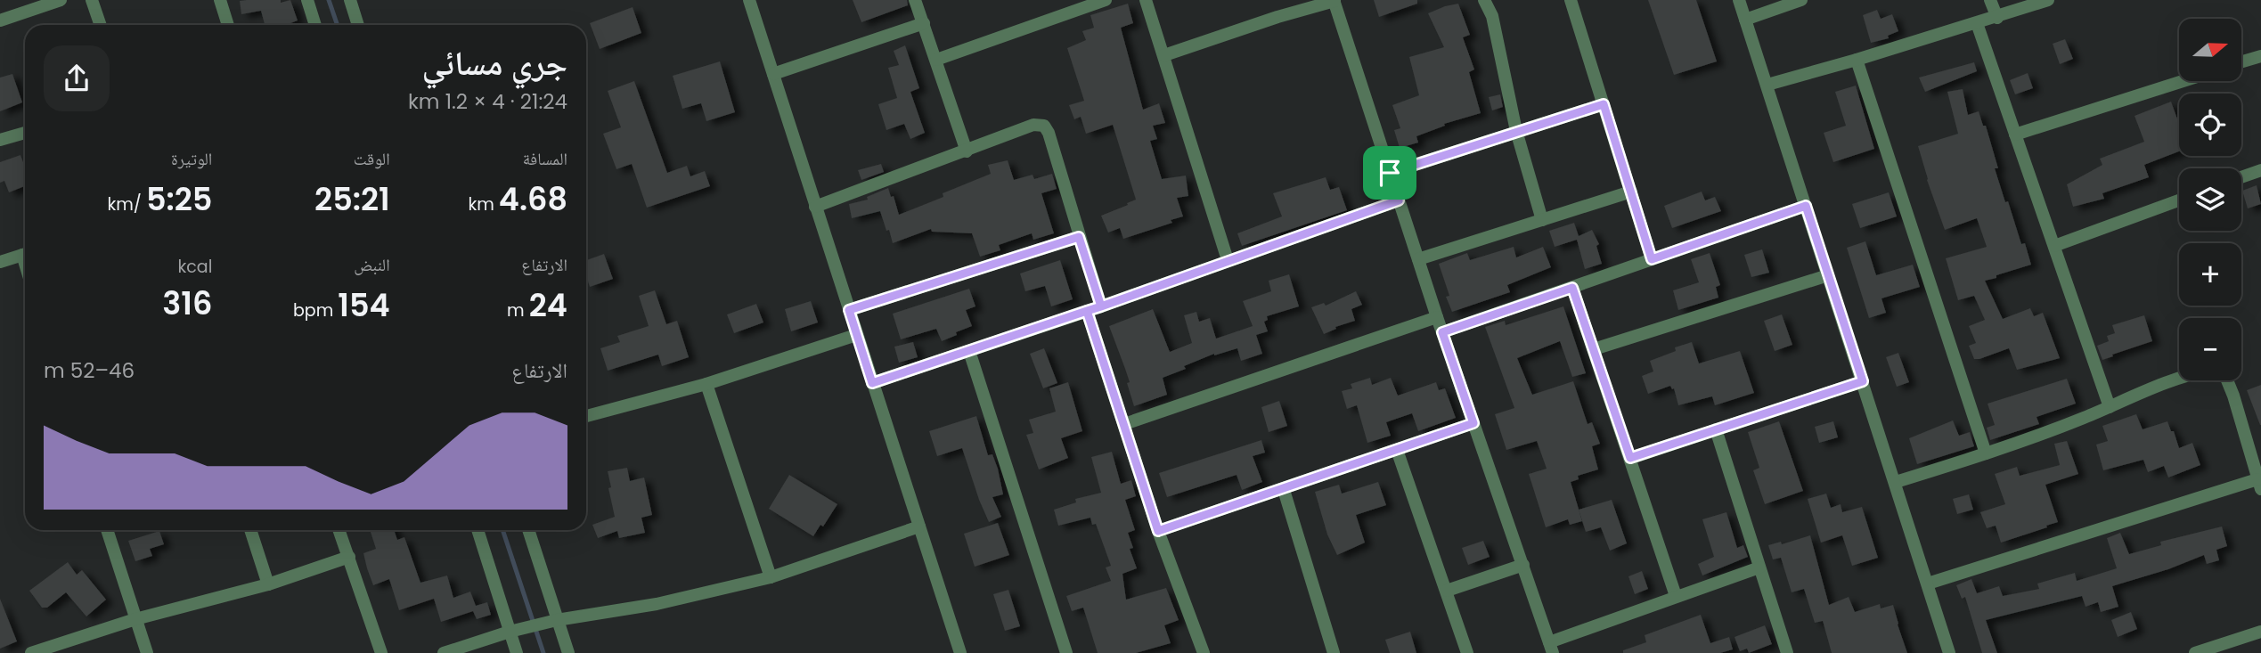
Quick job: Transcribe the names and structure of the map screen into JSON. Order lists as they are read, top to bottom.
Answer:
{
  "north": "right",
  "page": {
    "map_buttons": ["+", "−"],
    "heading": ["جري مسائي", "21:24 · 4 × 1.2 km"],
    "stats": [
      ["المسافة", "4.68 km"],
      ["الوقت", "25:21"],
      ["الوتيرة", "5:25 /km"],
      ["الارتفاع", "24 m"],
      ["النبض", "154 bpm"],
      ["kcal", "316"]
    ],
    "chart": ["الارتفاع", "46–52 m"]
  }
}
